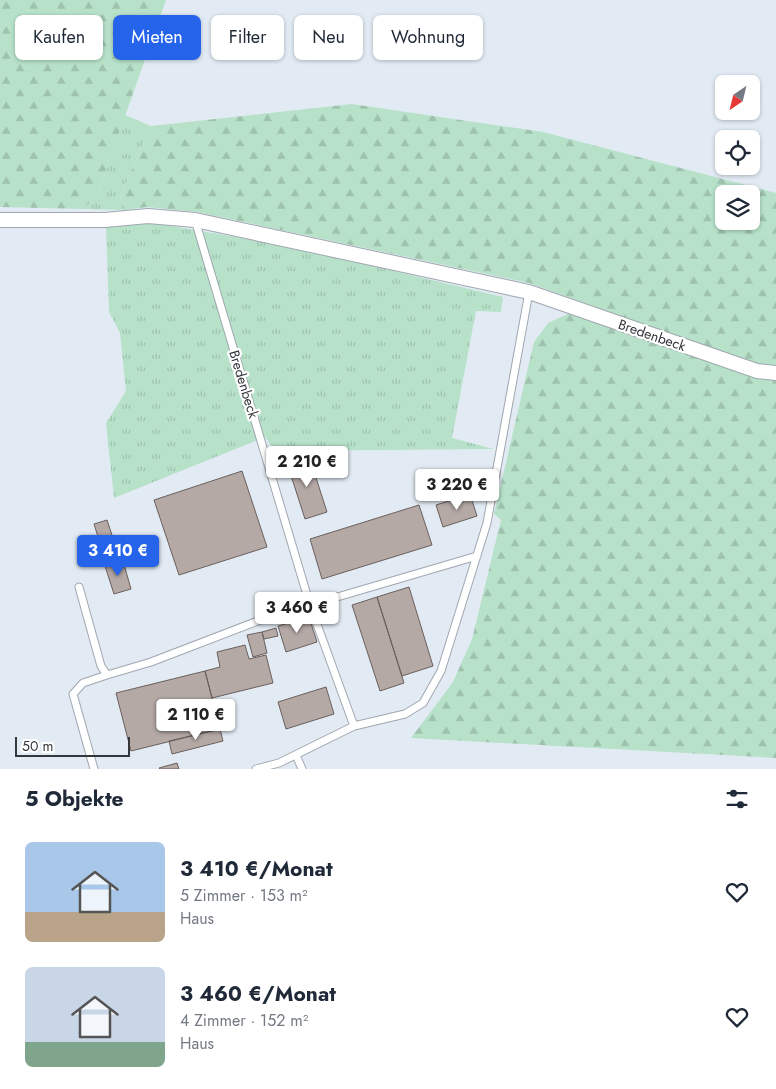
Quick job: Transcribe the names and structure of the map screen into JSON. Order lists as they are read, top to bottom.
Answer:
{
  "streets": {
    "street": ["Bredenbeck"]
  },
  "scale_bar": "50 m",
  "north": "bottom left",
  "page": {
    "chip": [
      "Kaufen",
      "Mieten",
      "Filter",
      "Neu",
      "Wohnung"
    ],
    "price": [
      "2 210 €",
      "3 220 €",
      "3 410 €",
      "3 460 €",
      "2 110 €"
    ],
    "scale": "50 m",
    "heading": "5 Objekte",
    "list": [
      {
        "name": "3 410 €/Monat",
        "note": "5 Zimmer · 153 m² · Haus"
      },
      {
        "name": "3 460 €/Monat",
        "note": "4 Zimmer · 152 m² · Haus"
      }
    ]
  }
}
